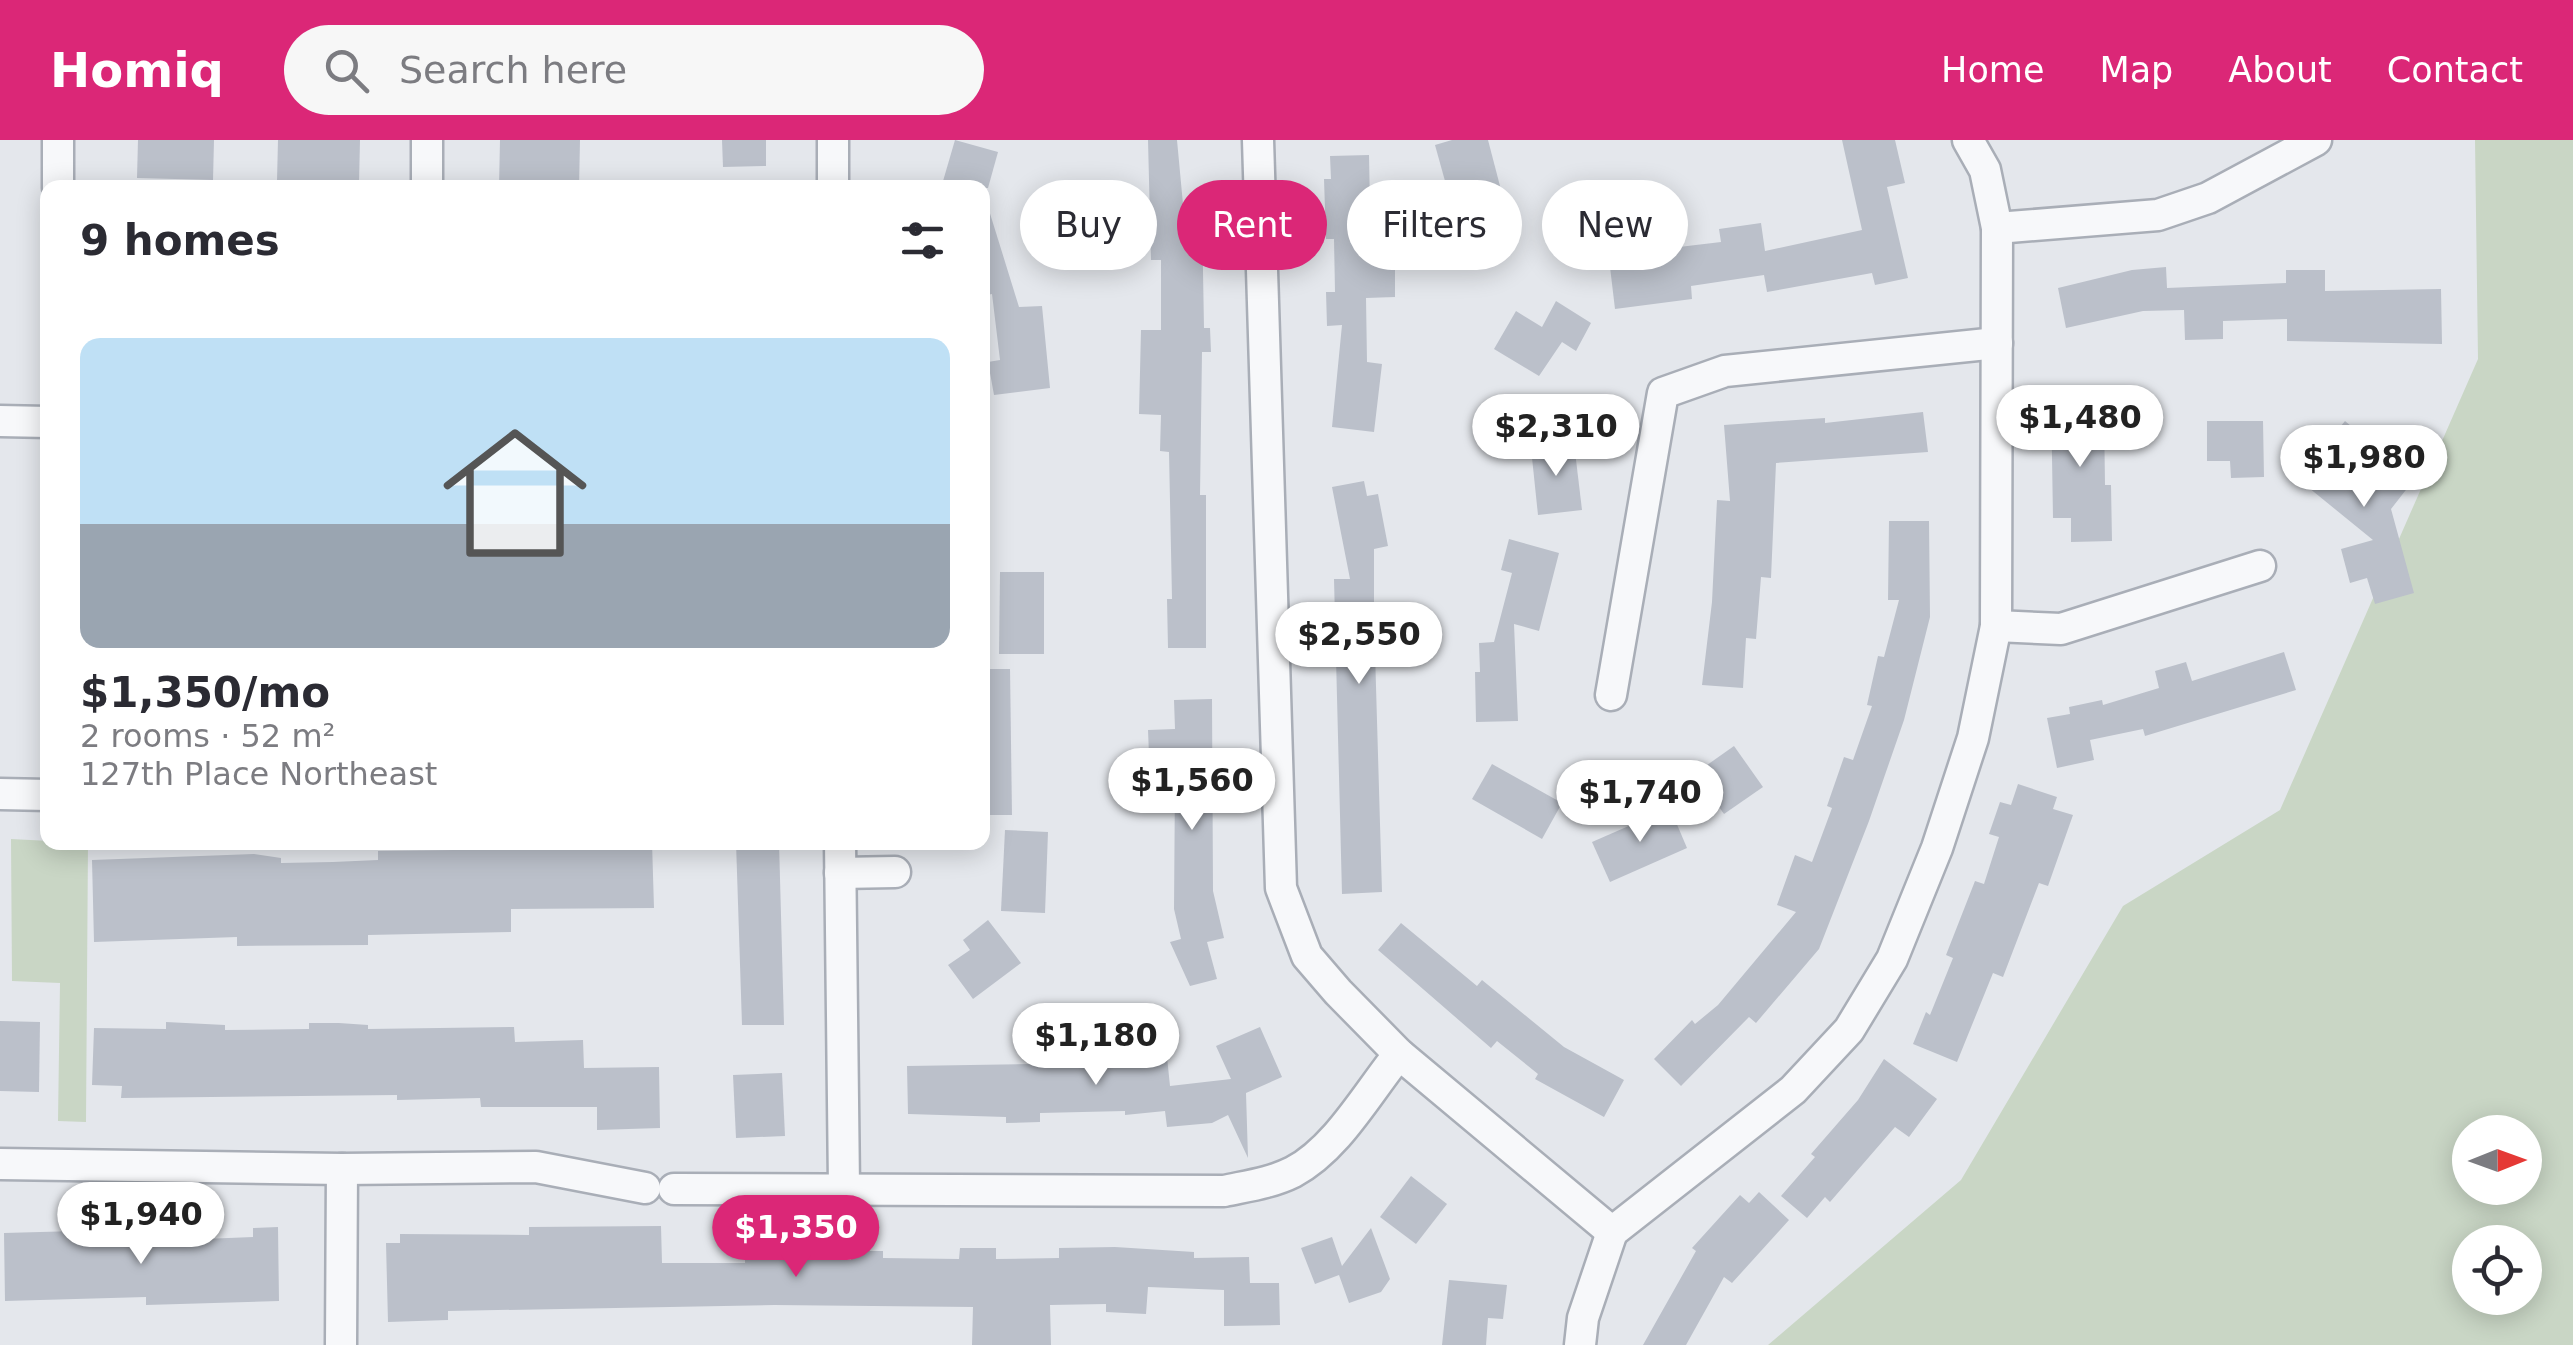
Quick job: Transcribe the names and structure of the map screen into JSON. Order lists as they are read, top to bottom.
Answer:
{
  "north": "right",
  "page": {
    "header": "Homiq",
    "search": "Search here",
    "nav": [
      "Home",
      "Map",
      "About",
      "Contact"
    ],
    "chip": [
      "Buy",
      "Rent",
      "Filters",
      "New"
    ],
    "heading": "9 homes",
    "list": [
      {
        "name": "$1,350/mo",
        "note": "2 rooms · 52 m² · 127th Place Northeast"
      }
    ],
    "price": [
      "$1,480",
      "$2,310",
      "$1,980",
      "$2,550",
      "$1,560",
      "$1,740",
      "$1,180",
      "$1,940",
      "$1,350"
    ]
  }
}
